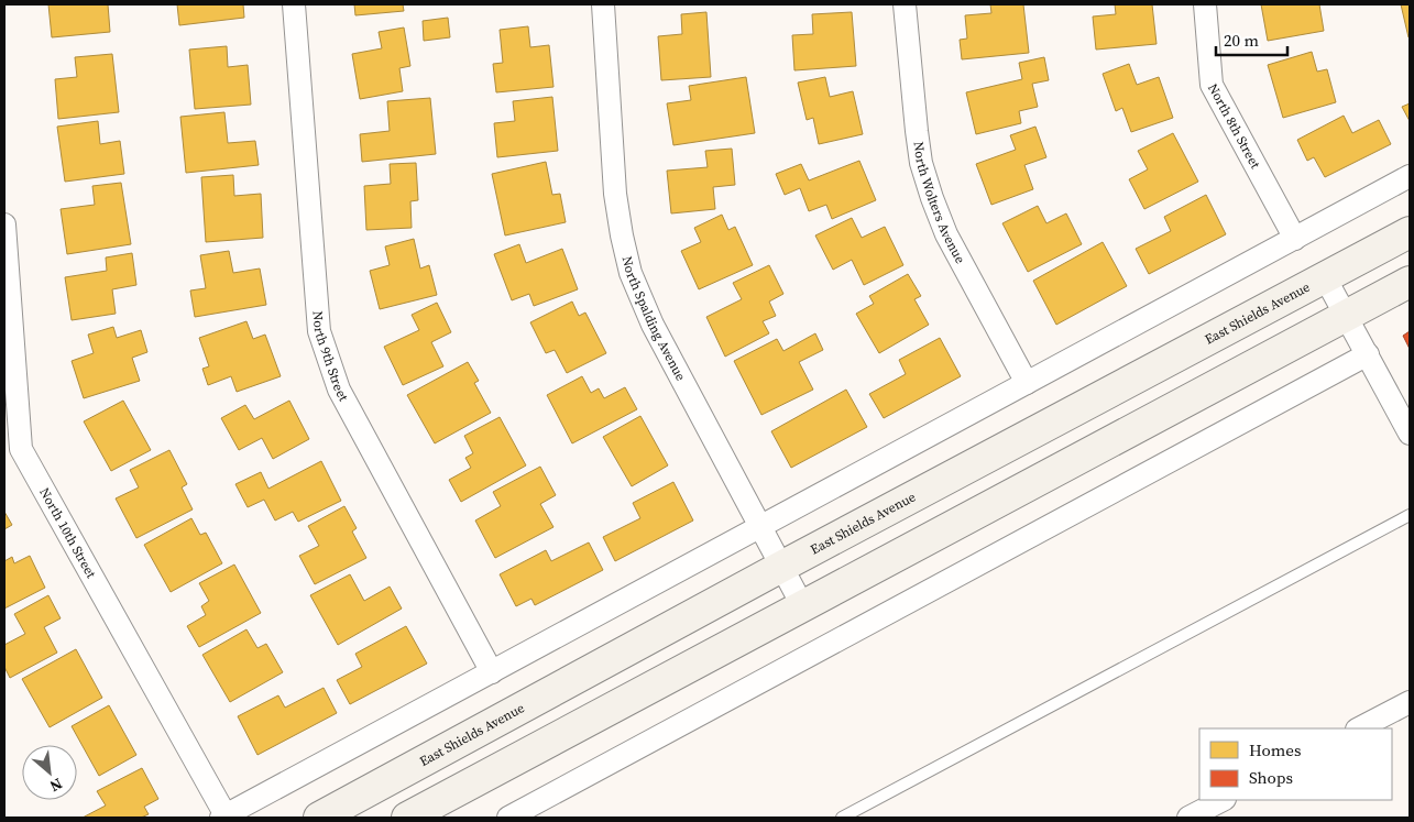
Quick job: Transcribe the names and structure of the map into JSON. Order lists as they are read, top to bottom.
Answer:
{
  "streets": {
    "main road": ["East Shields Avenue"],
    "street": [
      "North 8th Street",
      "North Wolters Avenue",
      "North Spalding Avenue",
      "North 9th Street",
      "North 10th Street"
    ]
  },
  "crossings": [
    ["East Shields Avenue", "North Spalding Avenue"]
  ],
  "legend": ["Homes", "Shops"],
  "scale_bar": "20 m",
  "north": "bottom right"
}
